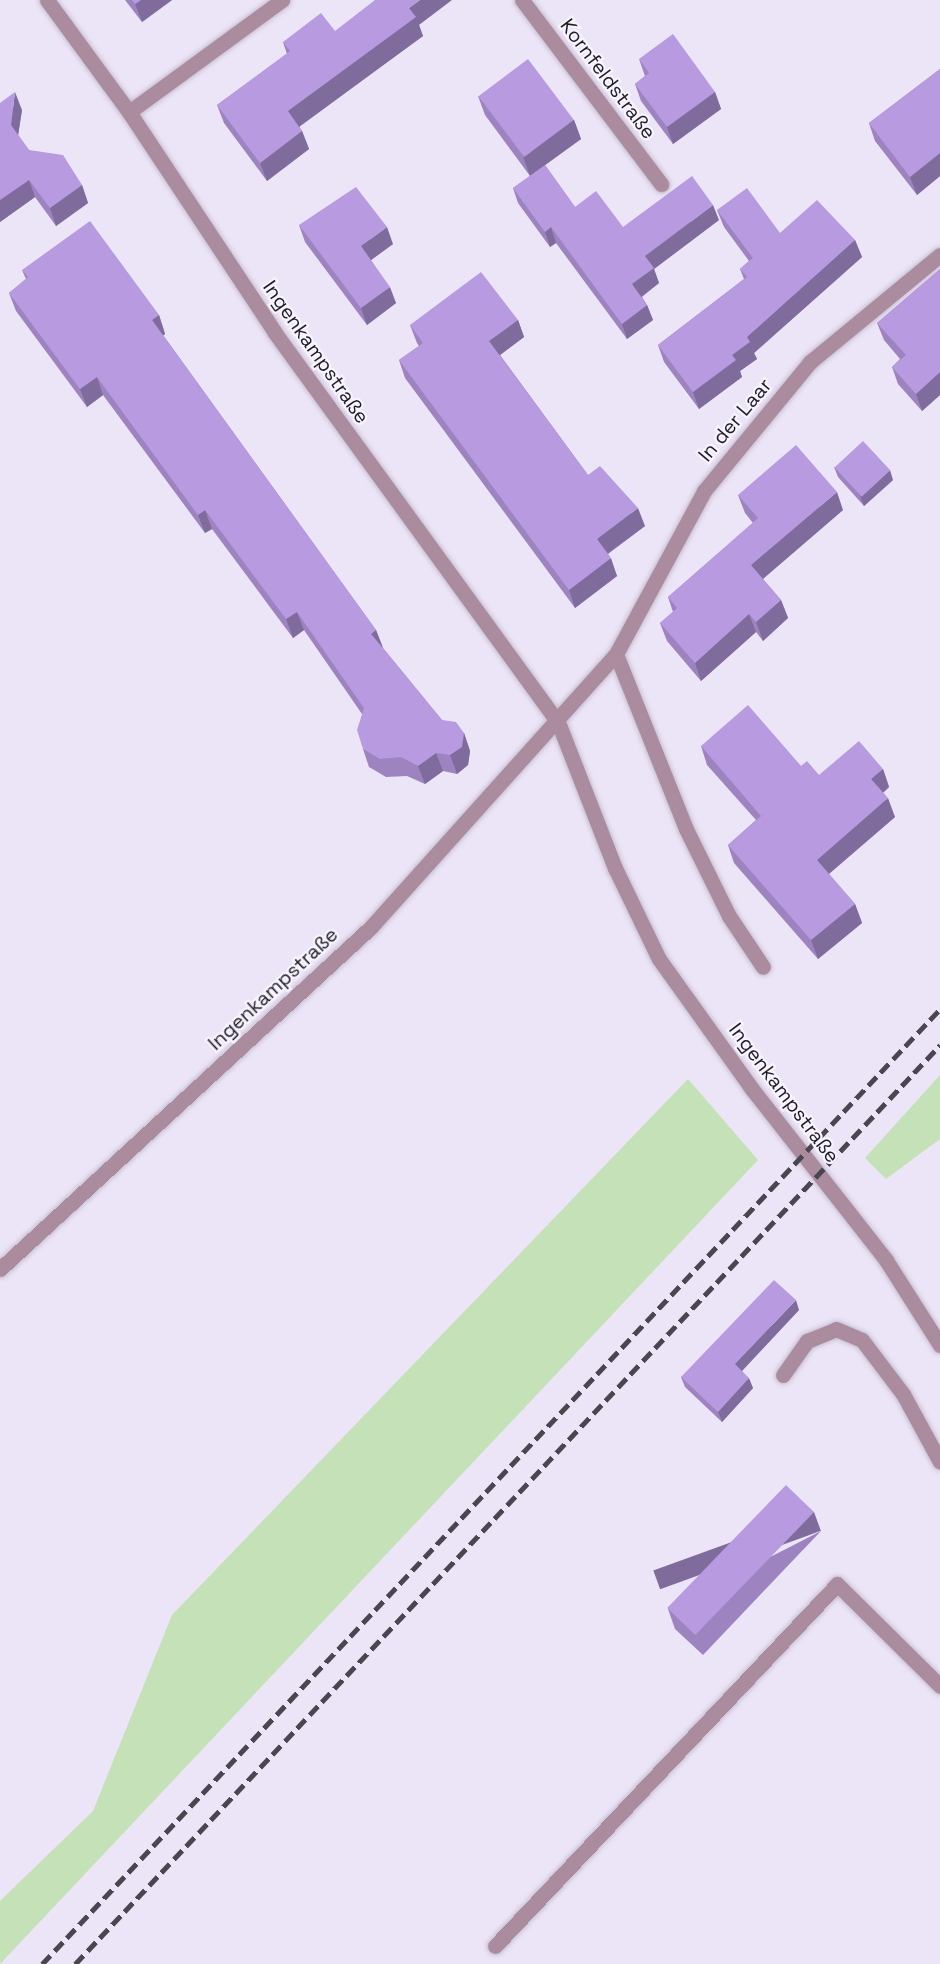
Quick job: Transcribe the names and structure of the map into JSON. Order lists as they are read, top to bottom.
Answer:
{
  "streets": {
    "street": ["Kornfeldstraße", "Ingenkampstraße", "In der Laar"]
  },
  "crossings": [
    ["Ingenkampstraße", "In der Laar"]
  ]
}
